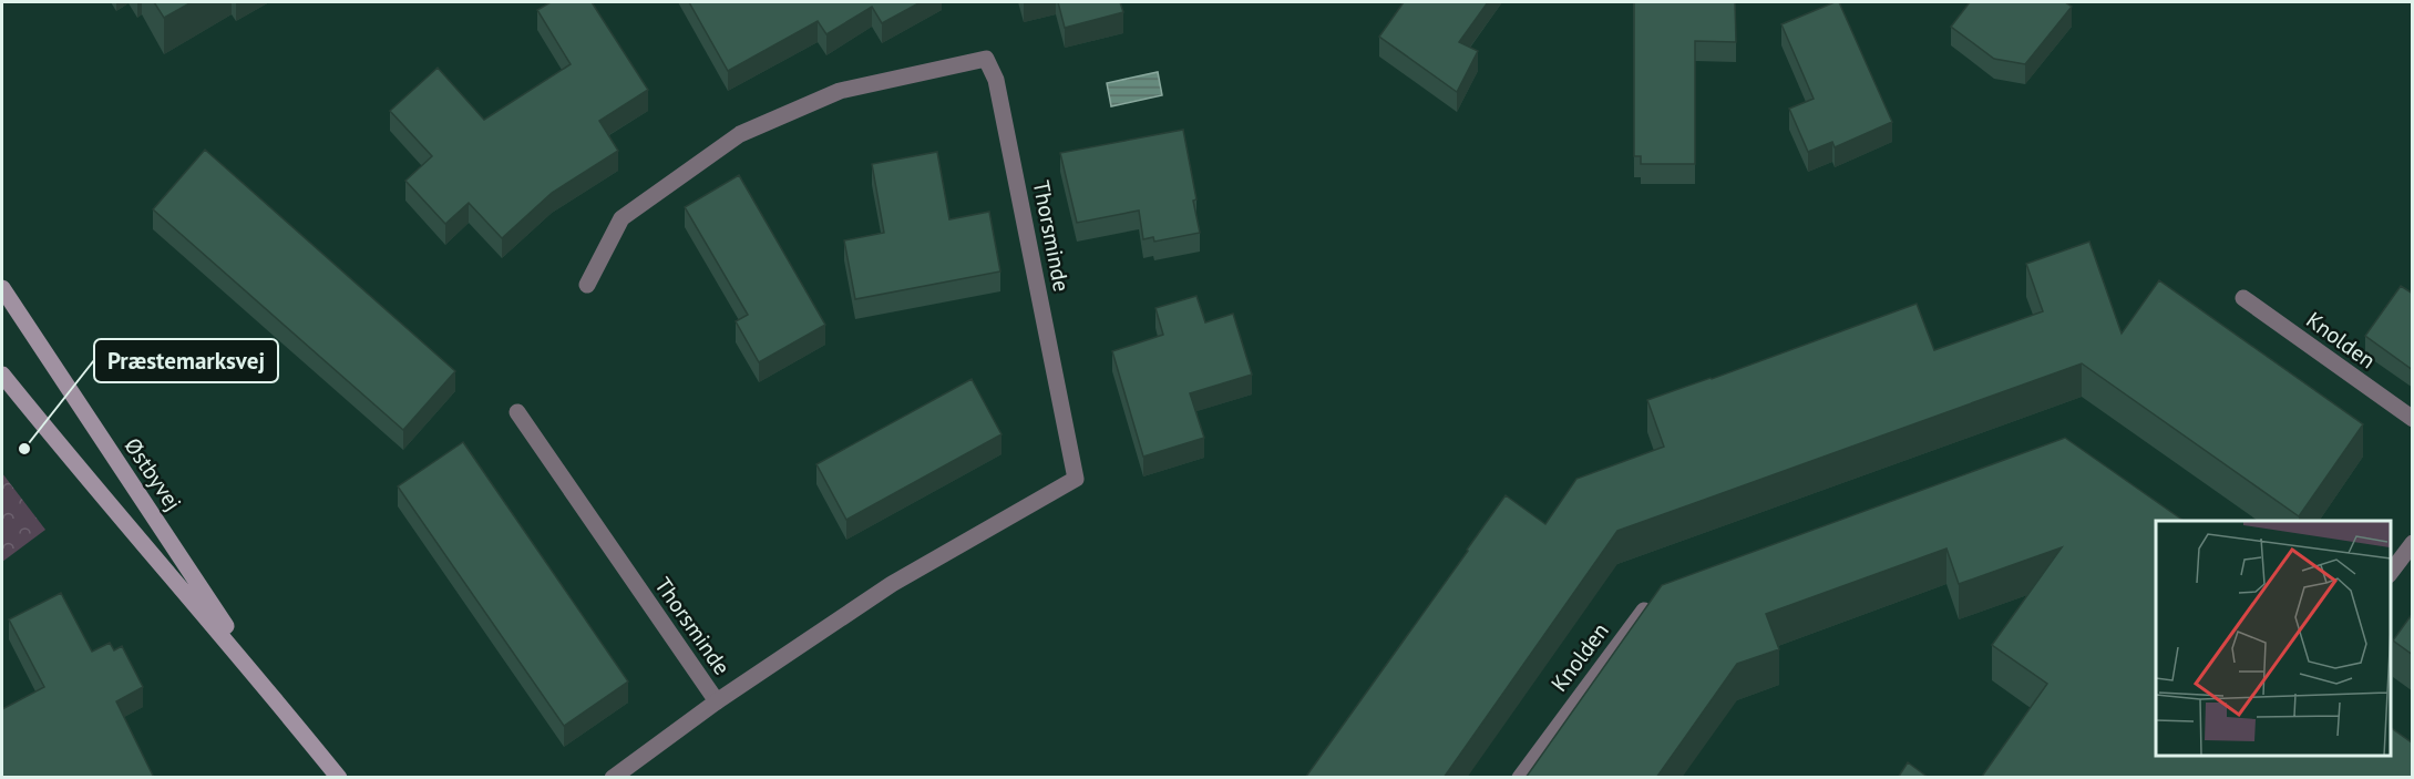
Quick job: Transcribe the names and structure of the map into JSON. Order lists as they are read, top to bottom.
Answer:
{
  "streets": {
    "street": ["Thorsminde", "Knolden", "Østbyvej"]
  },
  "places": ["Præstemarksvej"]
}
